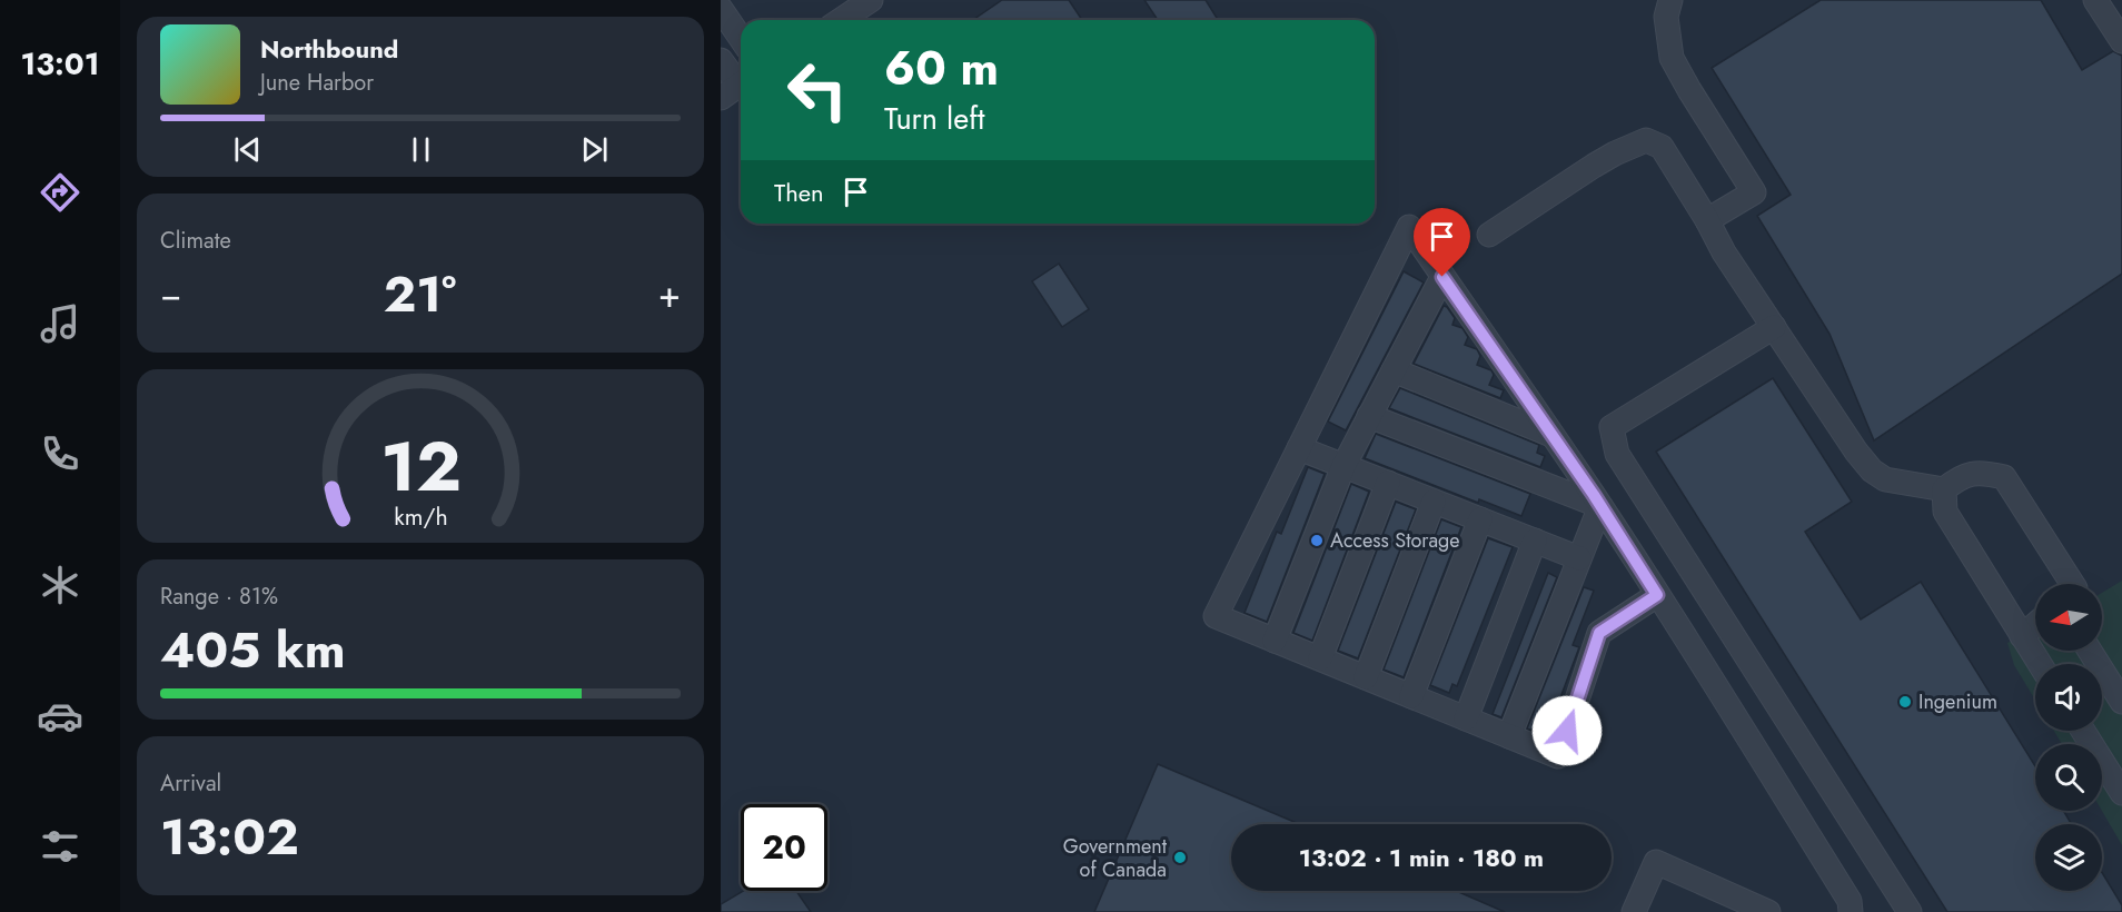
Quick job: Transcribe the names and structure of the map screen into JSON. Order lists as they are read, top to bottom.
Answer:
{
  "places": ["Access Storage", "Ingenium", "Government of Canada"],
  "north": "left",
  "page": {
    "tabs": "13:01",
    "turn": ["60 m", "Turn left"],
    "song": ["Northbound", "June Harbor"],
    "then": "Then",
    "tile": [
      "Climate",
      ["Range · 81%", "405 km"],
      ["Arrival", "13:02"]
    ],
    "heat": ["−", "21°", "+"],
    "limit": "20",
    "trip": "13:02 · 1 min · 180 m",
    "gauge": ["12", "km/h"]
  }
}
